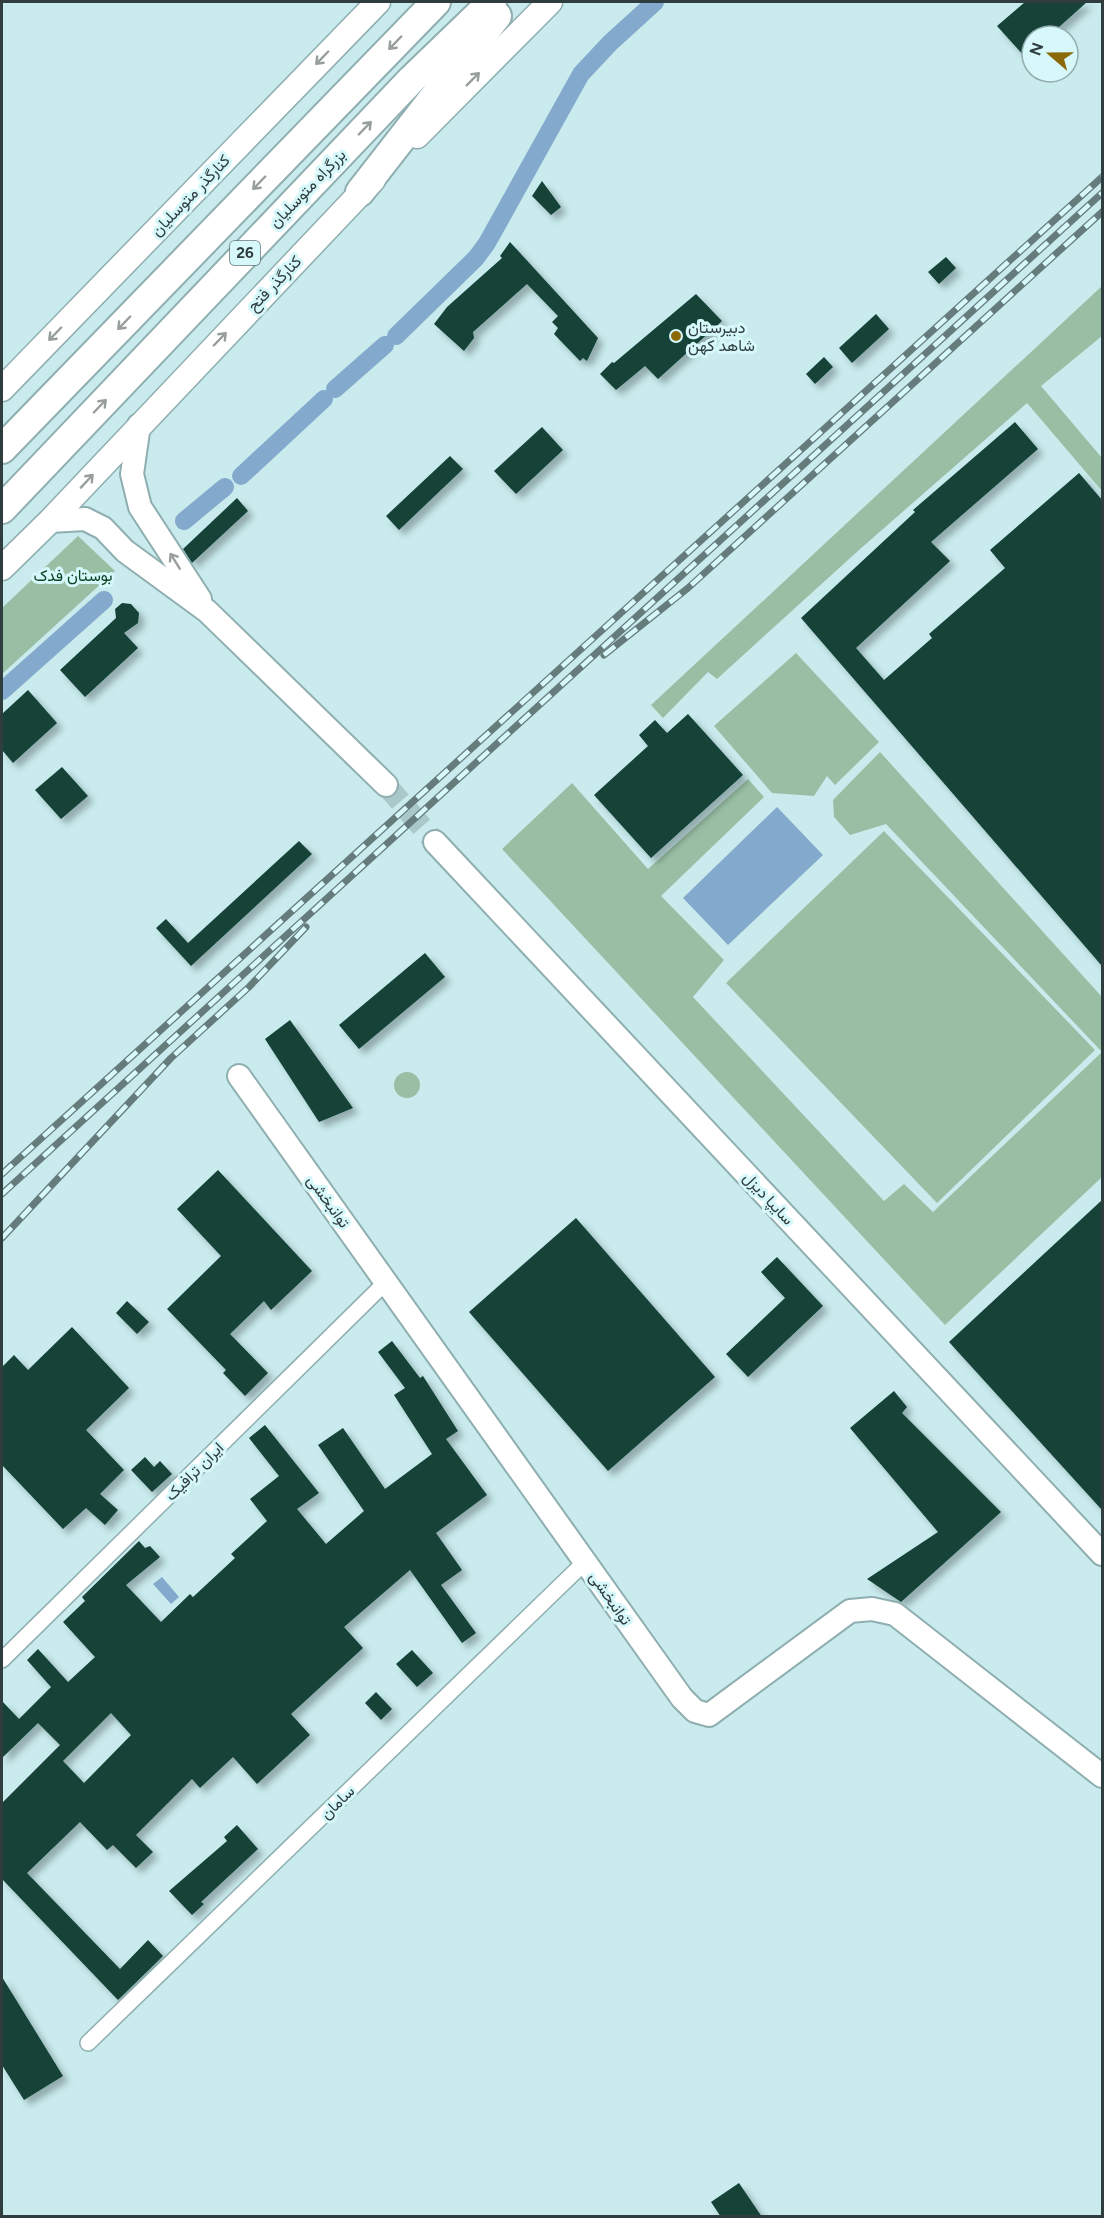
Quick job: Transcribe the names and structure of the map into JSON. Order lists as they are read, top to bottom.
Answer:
{
  "streets": {
    "highway": ["بزرگراه متوسلیان", "26"],
    "main road": ["کنارگذر متوسلیان", "کنارگذر فتح"],
    "street": [
      "سایپا دیزل",
      "توانبخشی",
      "ایران ترافیک",
      "سامان"
    ]
  },
  "crossings": [
    ["توانبخشی", "ایران ترافیک"],
    ["توانبخشی", "سامان"]
  ],
  "one_way": ["کنارگذر متوسلیان", "کنارگذر فتح"],
  "parks": ["بوستان فدک"],
  "places": ["دبیرستان شاهد کهن"],
  "north": "left"
}
